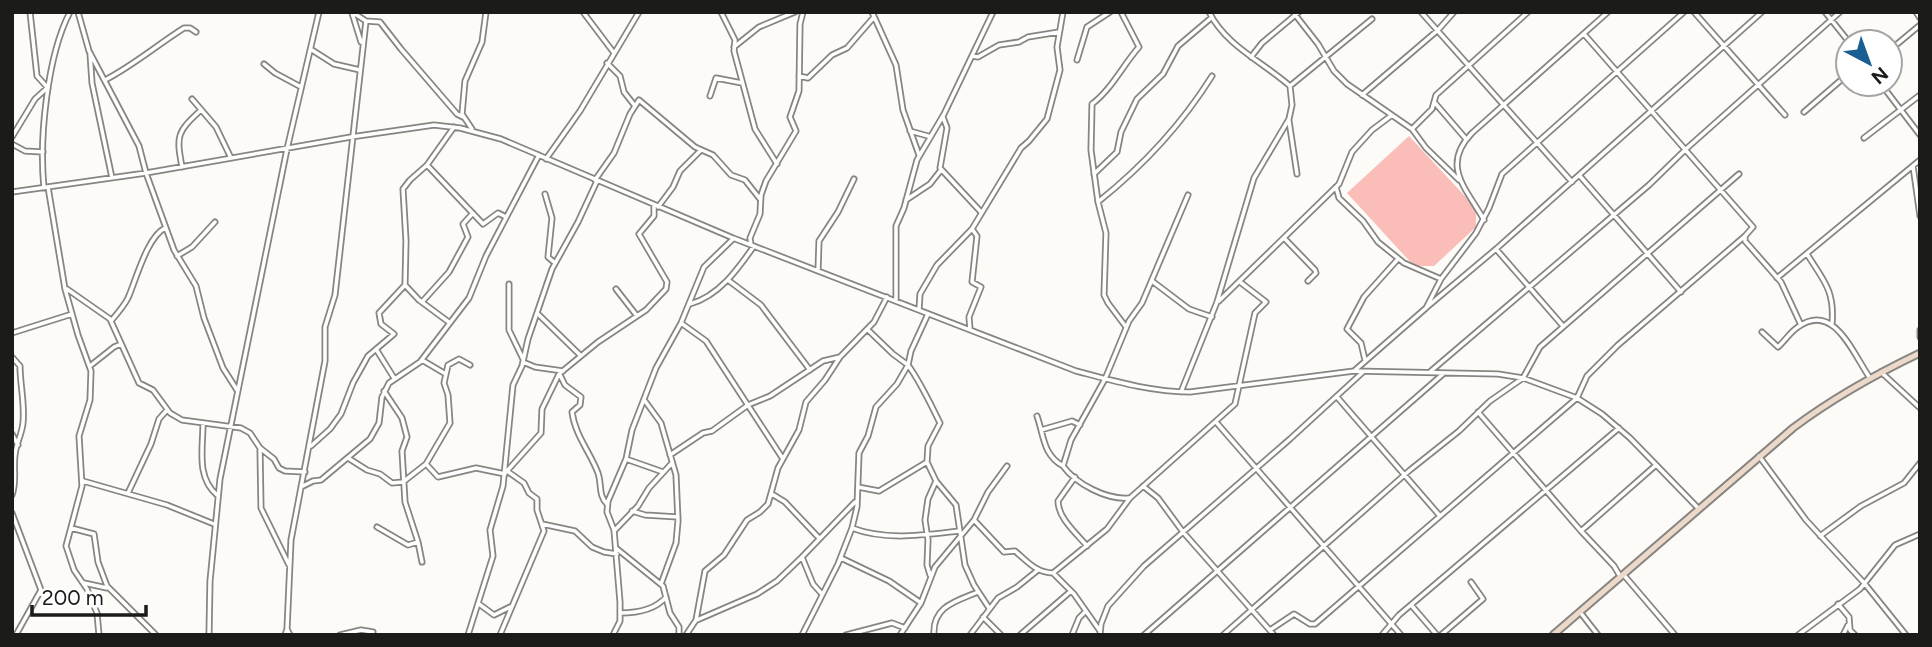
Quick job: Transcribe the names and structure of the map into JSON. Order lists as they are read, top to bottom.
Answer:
{
  "scale_bar": "200 m",
  "north": "bottom right"
}
